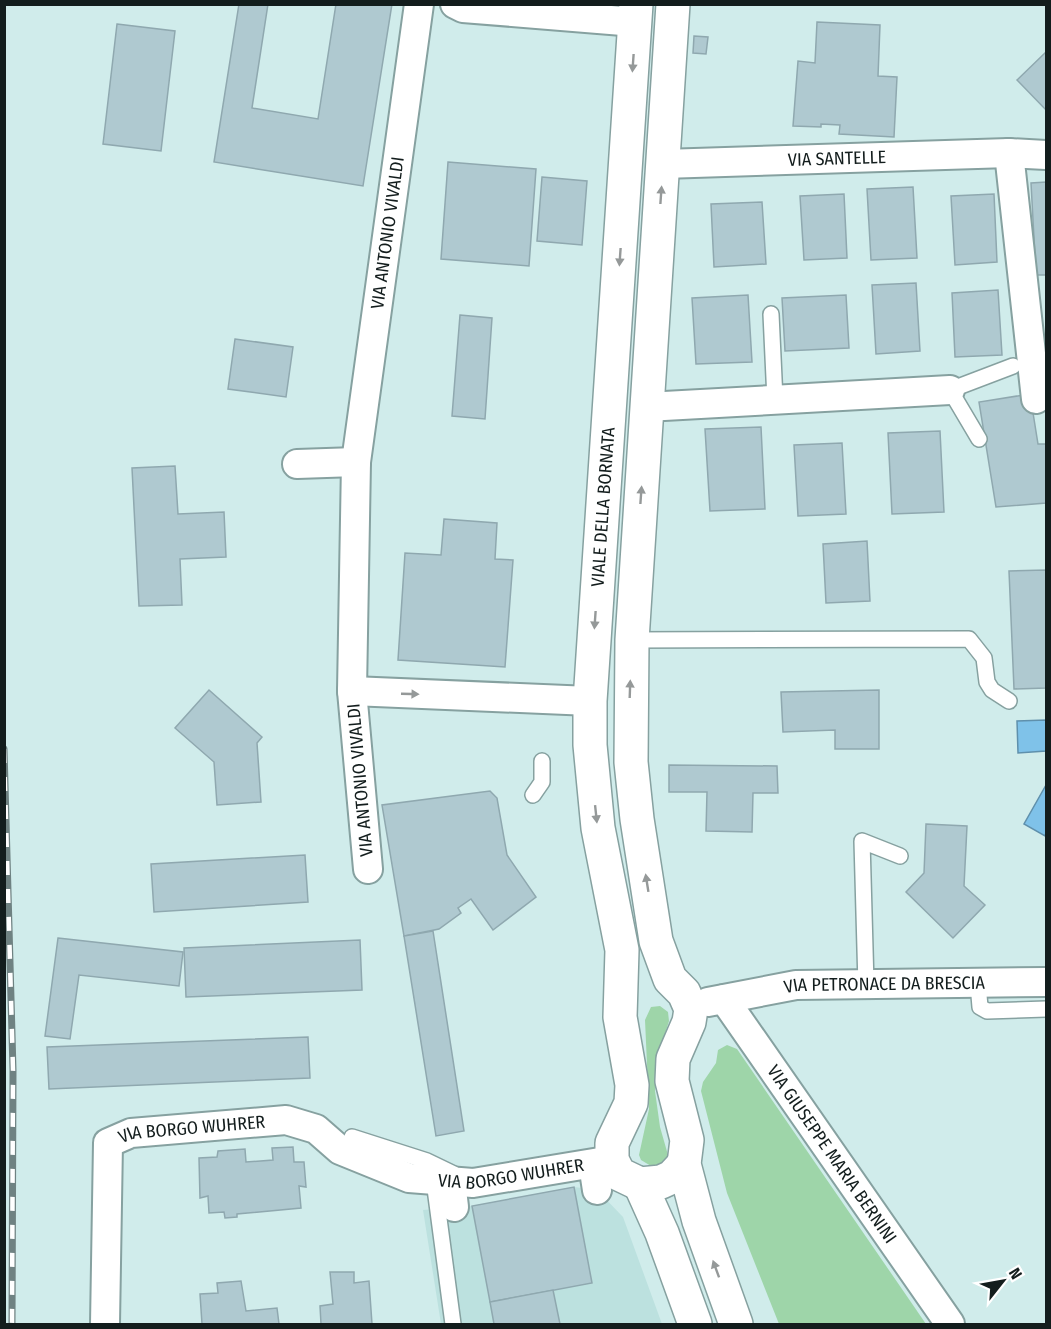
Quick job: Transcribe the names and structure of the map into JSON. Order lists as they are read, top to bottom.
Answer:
{
  "streets": {
    "main road": ["VIALE DELLA BORNATA"],
    "street": [
      "VIA SANTELLE",
      "VIA ANTONIO VIVALDI",
      "VIA PETRONACE DA BRESCIA",
      "VIA BORGO WUHRER",
      "VIA GIUSEPPE MARIA BERNINI"
    ]
  },
  "crossings": [
    ["VIA SANTELLE", "VIALE DELLA BORNATA"],
    ["VIA ANTONIO VIVALDI", "VIALE DELLA BORNATA"],
    ["VIALE DELLA BORNATA", "VIA PETRONACE DA BRESCIA"],
    ["VIALE DELLA BORNATA", "VIA BORGO WUHRER"],
    ["VIALE DELLA BORNATA", "VIA GIUSEPPE MARIA BERNINI"],
    ["VIA PETRONACE DA BRESCIA", "VIA GIUSEPPE MARIA BERNINI"]
  ],
  "north": "top right"
}
